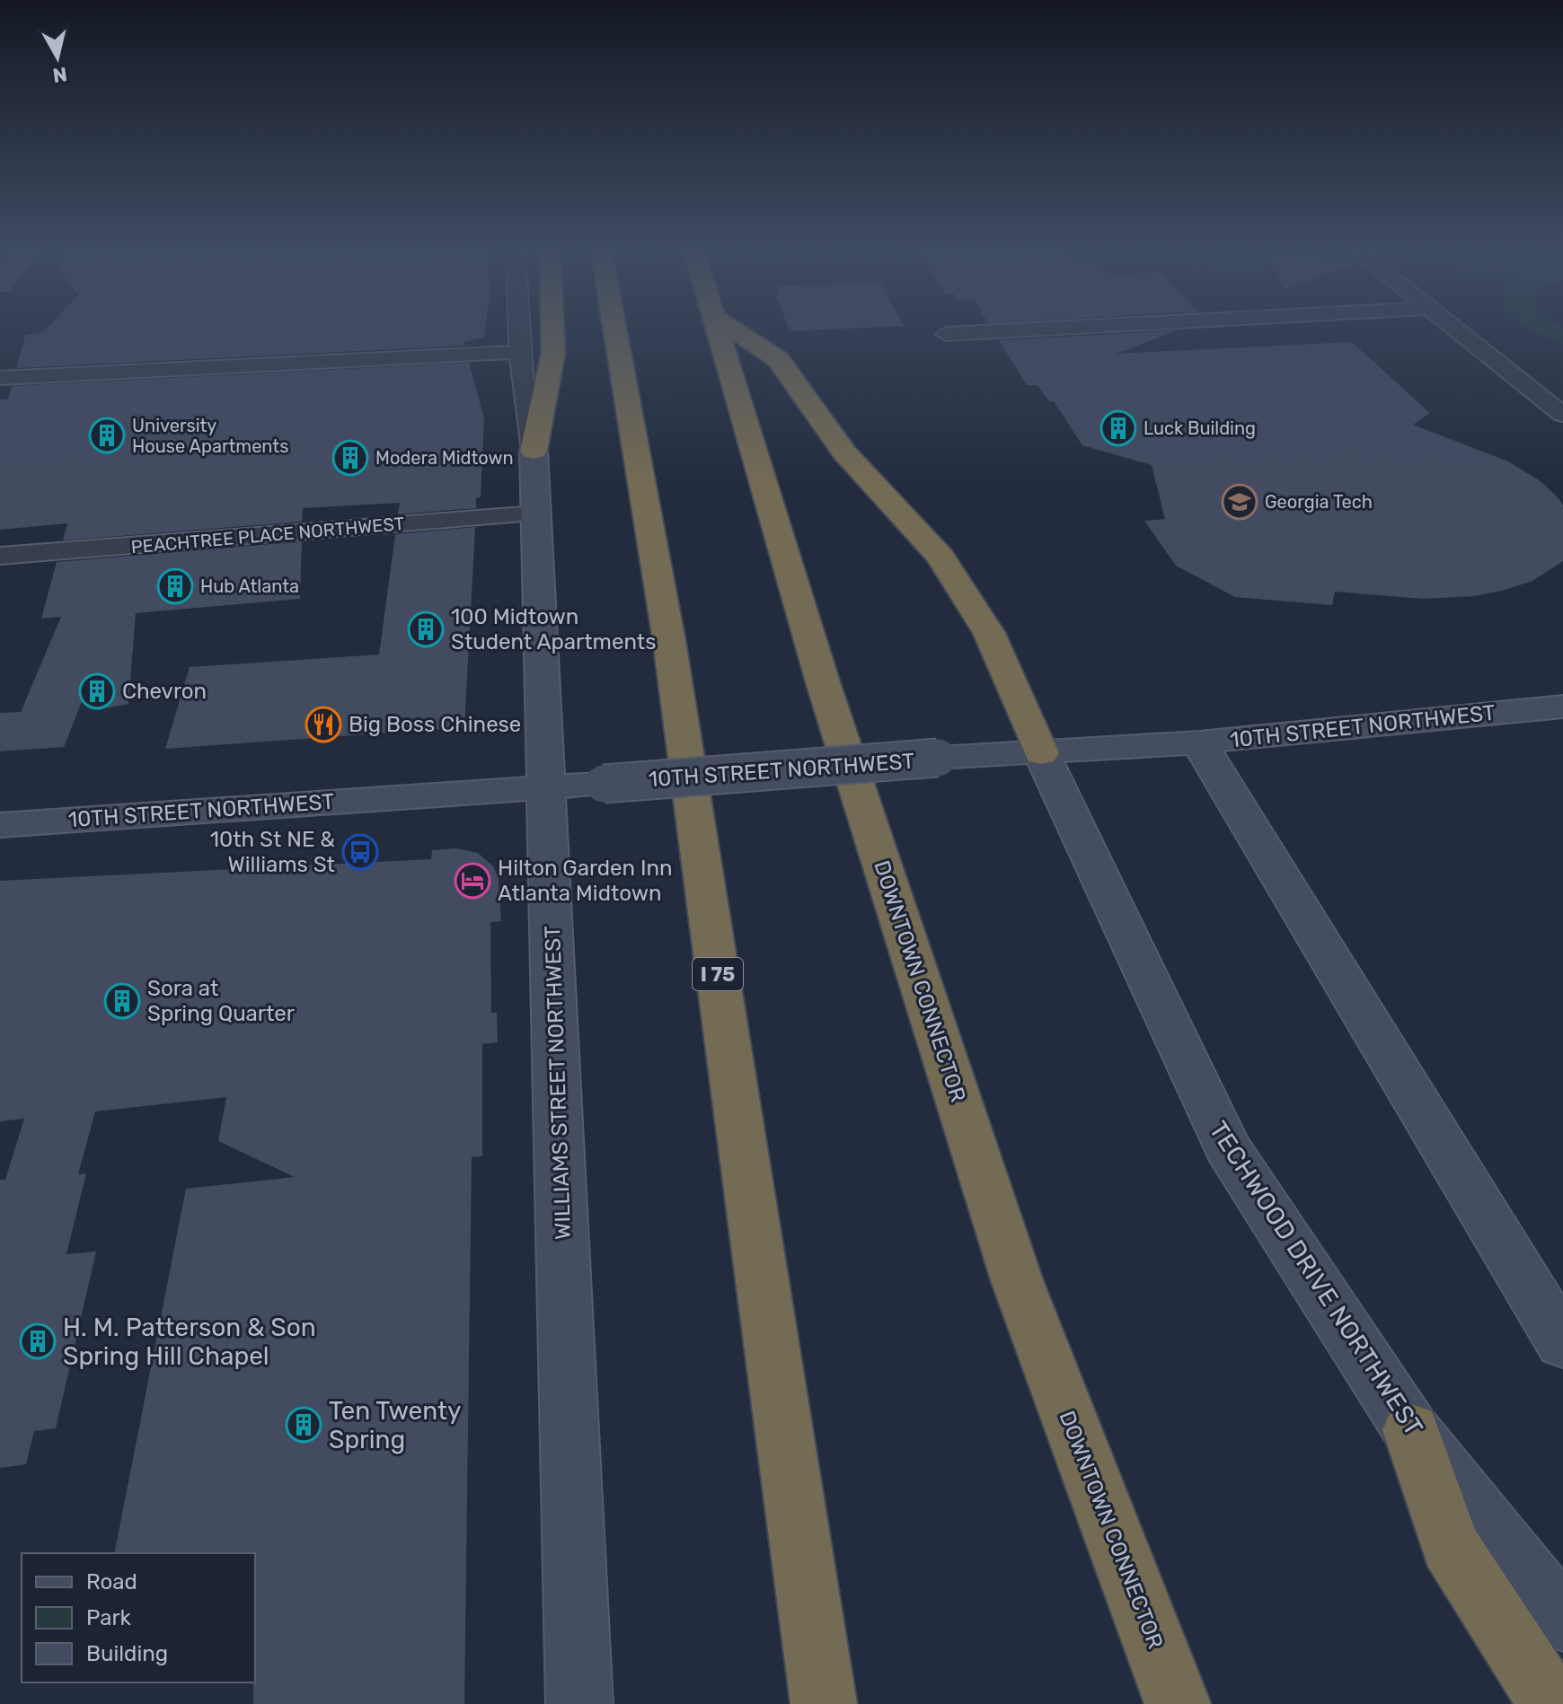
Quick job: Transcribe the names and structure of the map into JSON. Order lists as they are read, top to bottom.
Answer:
{
  "streets": {
    "highway": ["I 75", "DOWNTOWN CONNECTOR"],
    "street": [
      "PEACHTREE PLACE NORTHWEST",
      "10TH STREET NORTHWEST",
      "WILLIAMS STREET NORTHWEST",
      "TECHWOOD DRIVE NORTHWEST"
    ]
  },
  "crossings": [
    ["PEACHTREE PLACE NORTHWEST", "WILLIAMS STREET NORTHWEST"],
    ["10TH STREET NORTHWEST", "WILLIAMS STREET NORTHWEST"],
    ["10TH STREET NORTHWEST", "TECHWOOD DRIVE NORTHWEST"]
  ],
  "places": {
    "building": [
      "Luck Building",
      "University House Apartments",
      "Modera Midtown",
      "Hub Atlanta",
      "100 Midtown Student Apartments",
      "Chevron",
      "Sora at Spring Quarter",
      "H. M. Patterson & Son Spring Hill Chapel",
      "Ten Twenty Spring"
    ],
    "school or university": ["Georgia Tech"],
    "restaurant": ["Big Boss Chinese"],
    "bus stop": ["10th St NE & Williams St"],
    "hotel": ["Hilton Garden Inn Atlanta Midtown"]
  },
  "legend": ["Road", "Park", "Building"],
  "north": "bottom"
}
